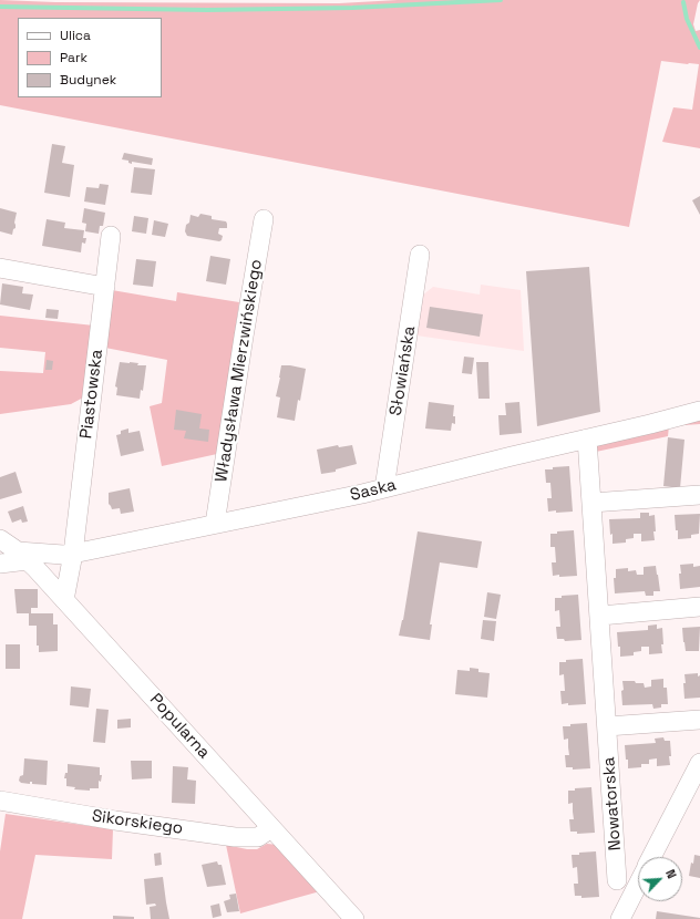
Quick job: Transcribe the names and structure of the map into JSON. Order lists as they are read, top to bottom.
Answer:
{
  "streets": {
    "street": [
      "Władysława Mierzwińskiego",
      "Słowiańska",
      "Piastowska",
      "Saska",
      "Popularna",
      "Nowatorska",
      "Sikorskiego"
    ]
  },
  "crossings": [
    ["Władysława Mierzwińskiego", "Saska"],
    ["Słowiańska", "Saska"],
    ["Piastowska", "Saska"],
    ["Piastowska", "Popularna"],
    ["Saska", "Popularna"],
    ["Saska", "Nowatorska"],
    ["Popularna", "Sikorskiego"]
  ],
  "legend": ["Ulica", "Park", "Budynek"],
  "north": "top right"
}
